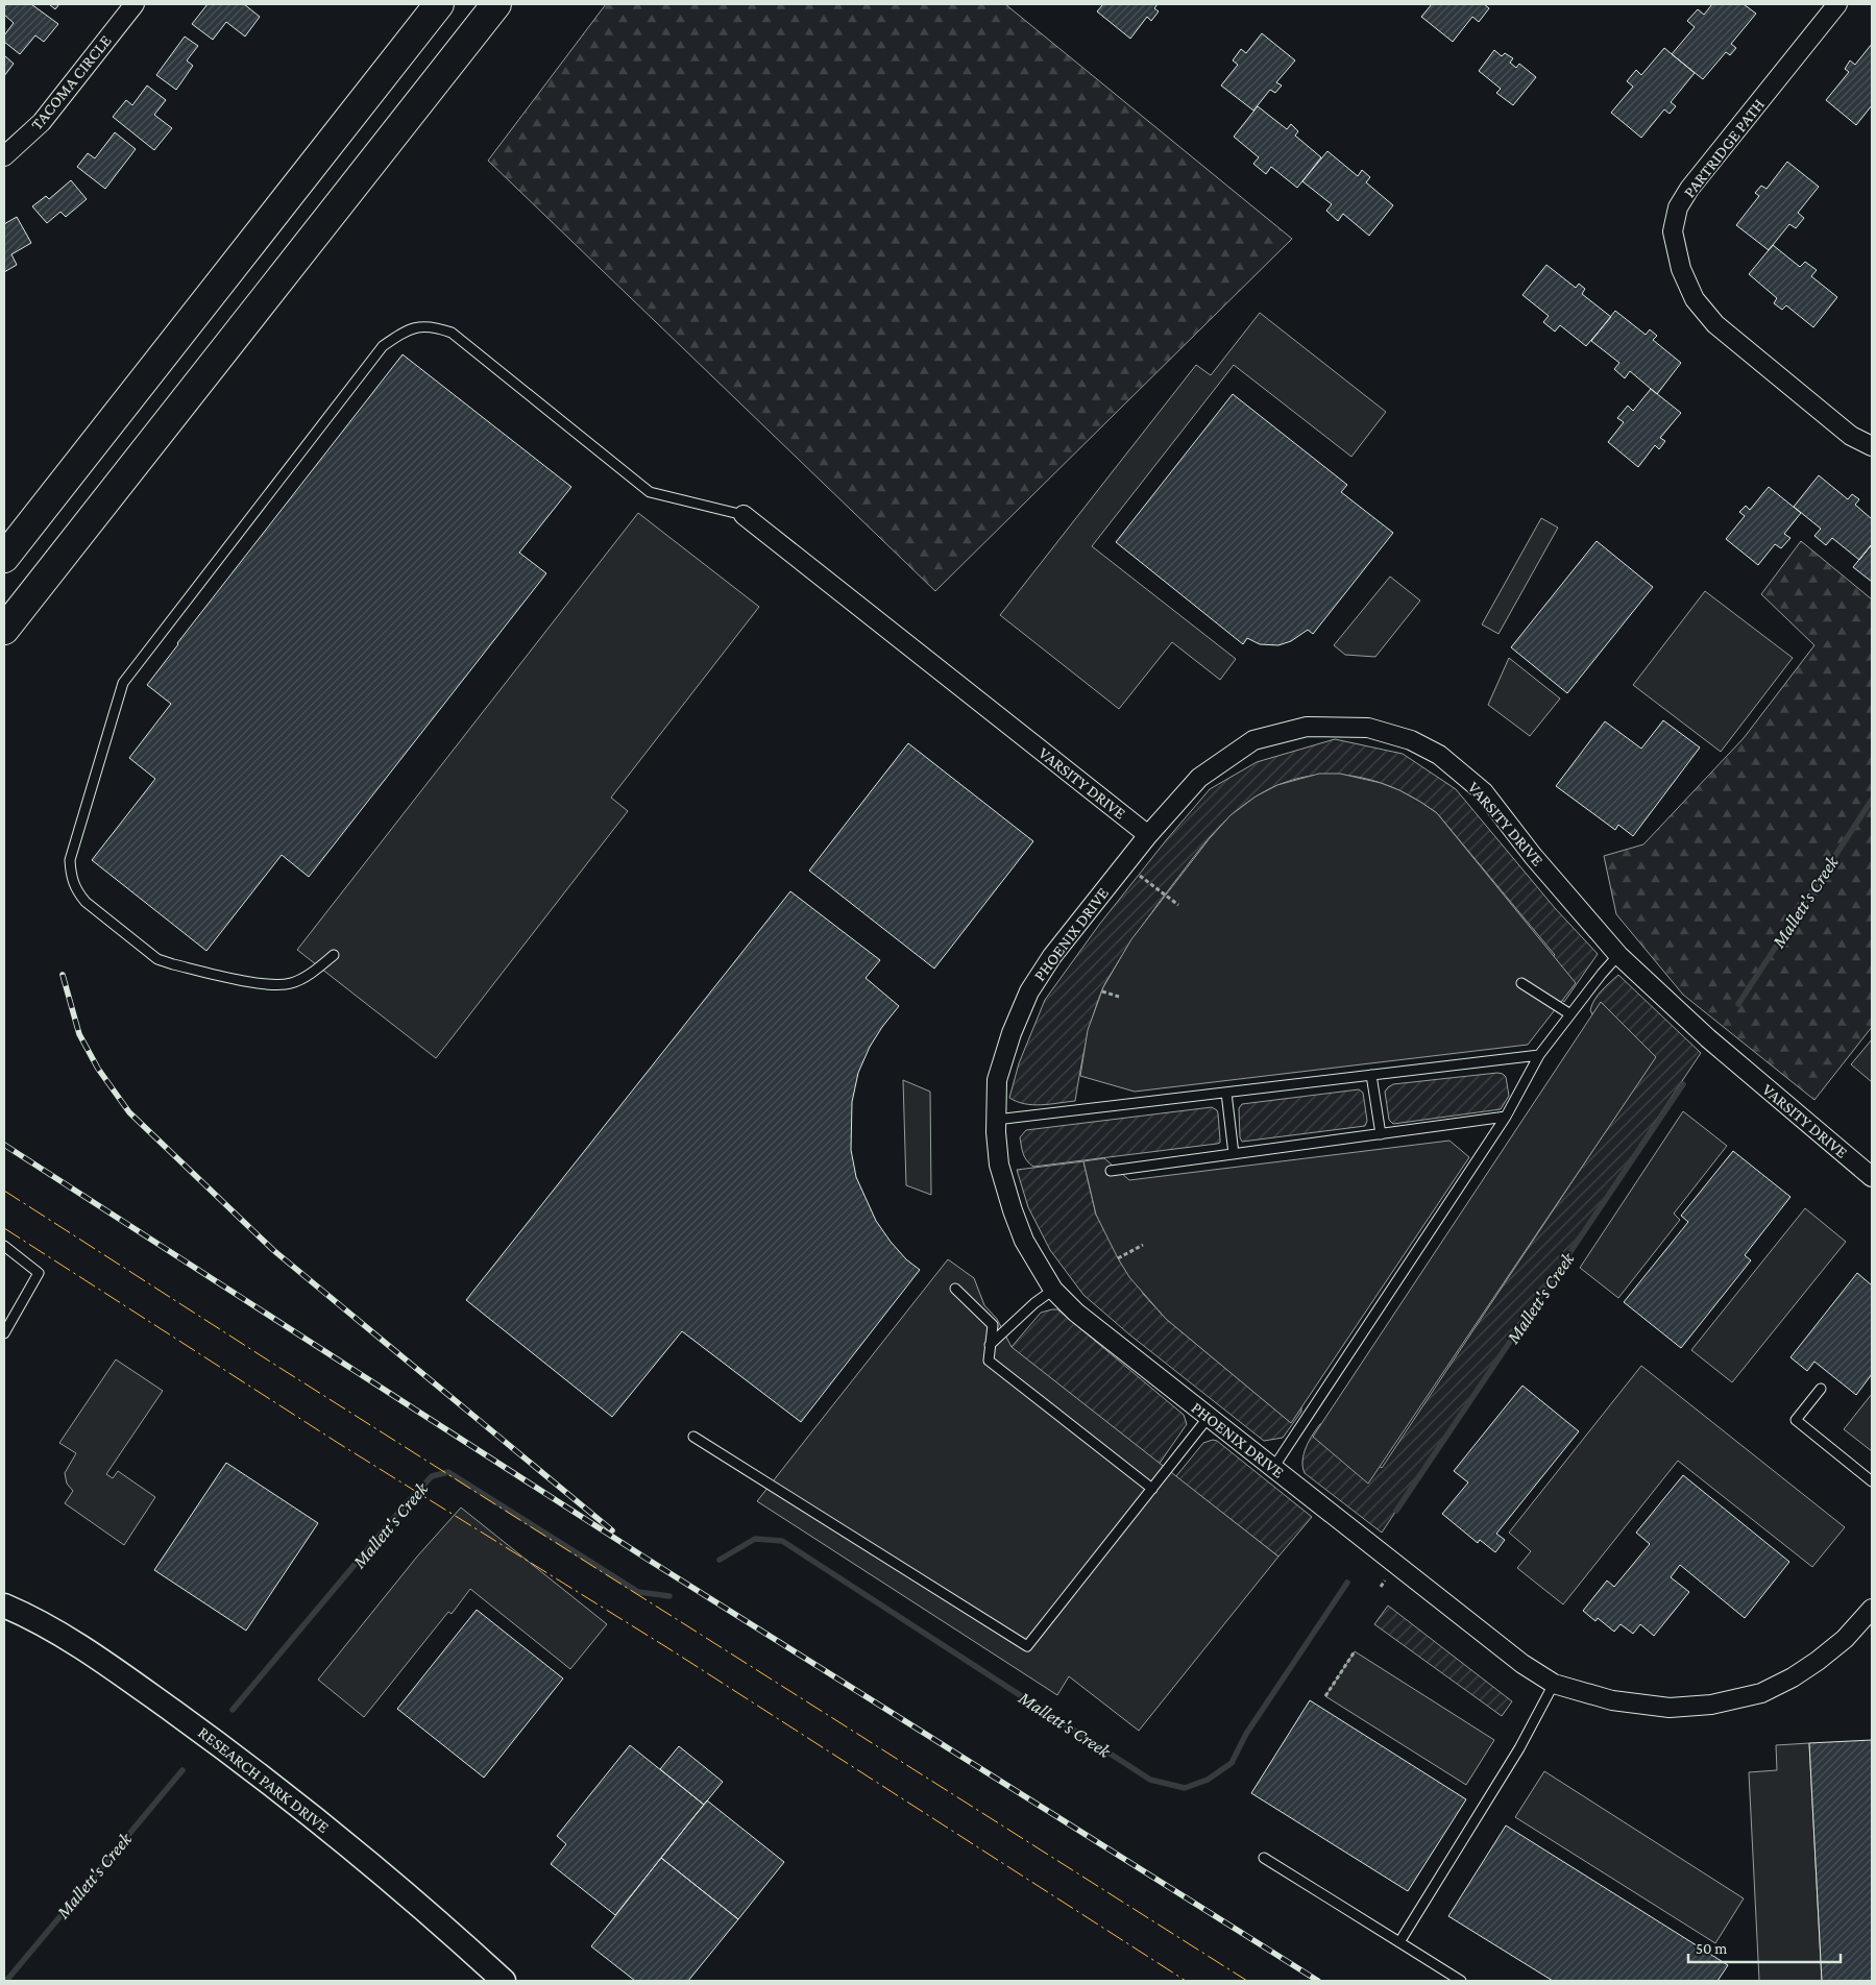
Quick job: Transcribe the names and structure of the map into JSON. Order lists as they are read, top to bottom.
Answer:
{
  "streets": {
    "street": [
      "TACOMA CIRCLE",
      "PARTRIDGE PATH",
      "VARSITY DRIVE",
      "PHOENIX DRIVE",
      "RESEARCH PARK DRIVE"
    ]
  },
  "crossings": [
    ["VARSITY DRIVE", "PHOENIX DRIVE"]
  ],
  "water": ["Mallett's Creek"],
  "scale_bar": "50 m"
}
